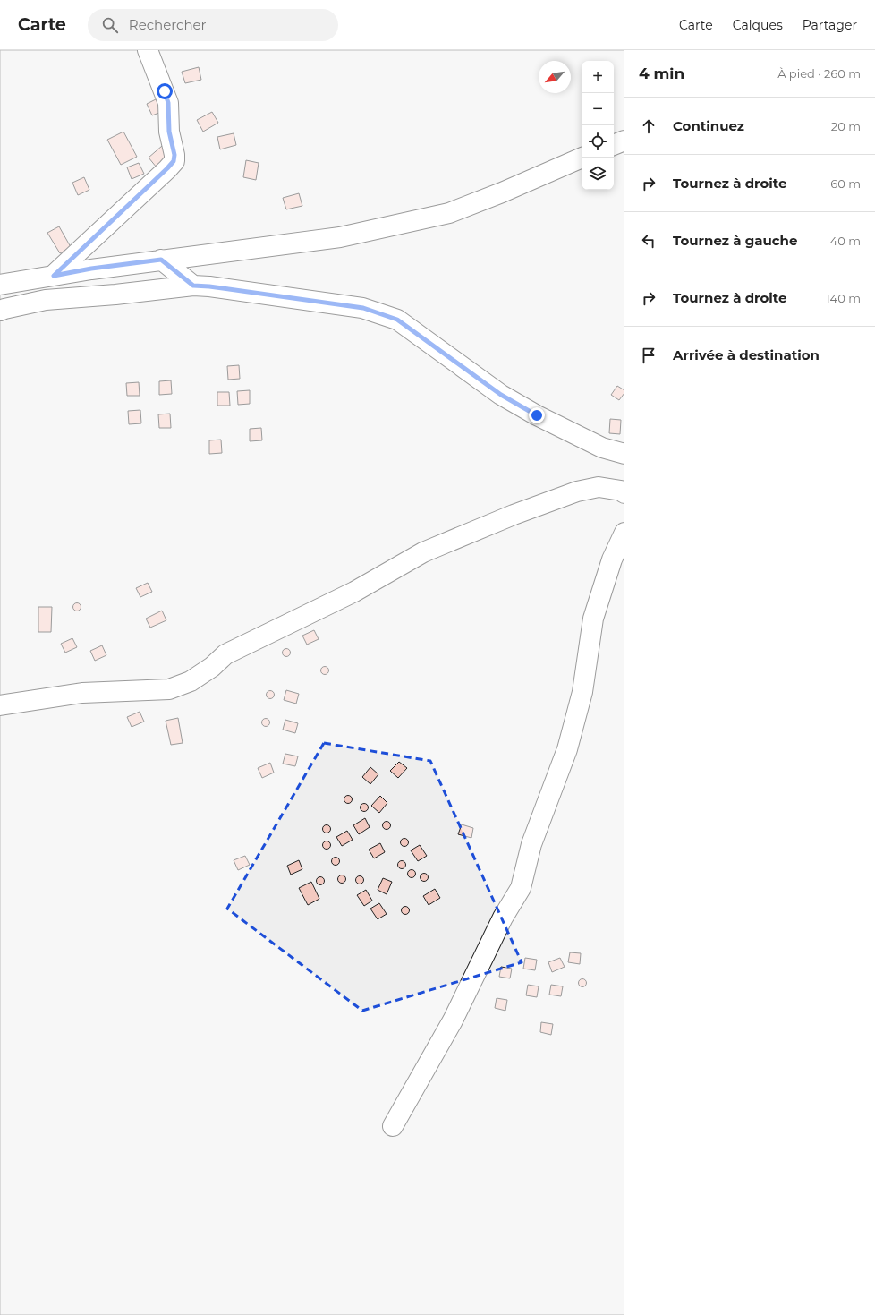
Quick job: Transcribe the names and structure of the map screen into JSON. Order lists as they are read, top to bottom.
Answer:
{
  "north": "bottom left",
  "page": {
    "header": "Carte",
    "search": "Rechercher",
    "nav": ["Carte", "Calques", "Partager"],
    "heading": ["4 min", "À pied · 260 m"],
    "map_buttons": ["+", "−"],
    "list": [
      ["Continuez", "20 m"],
      ["Tournez à droite", "60 m"],
      ["Tournez à gauche", "40 m"],
      ["Tournez à droite", "140 m"],
      "Arrivée à destination"
    ]
  }
}
